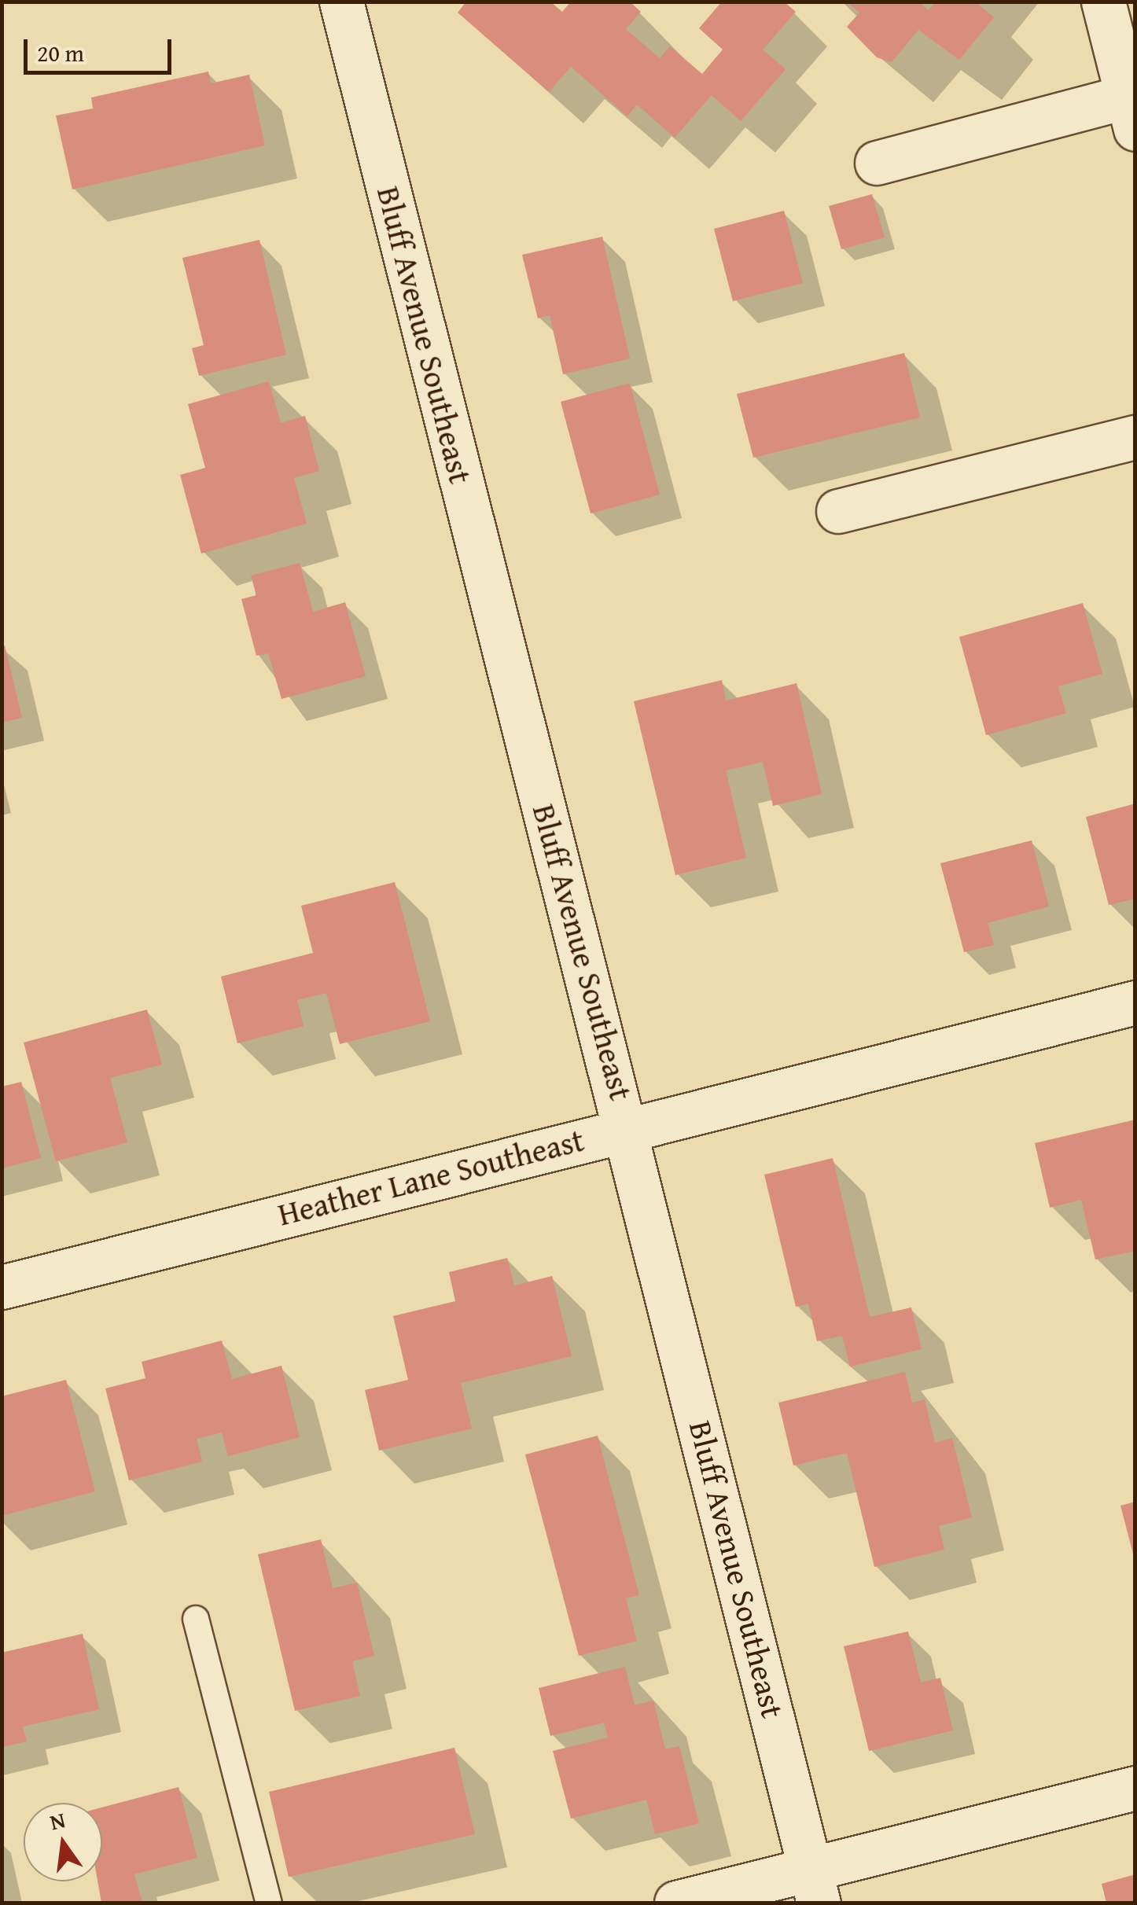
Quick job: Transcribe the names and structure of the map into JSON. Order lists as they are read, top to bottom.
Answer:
{
  "streets": {
    "street": ["Bluff Avenue Southeast", "Heather Lane Southeast"]
  },
  "crossings": [
    ["Bluff Avenue Southeast", "Heather Lane Southeast"]
  ],
  "scale_bar": "20 m",
  "north": "top"
}
